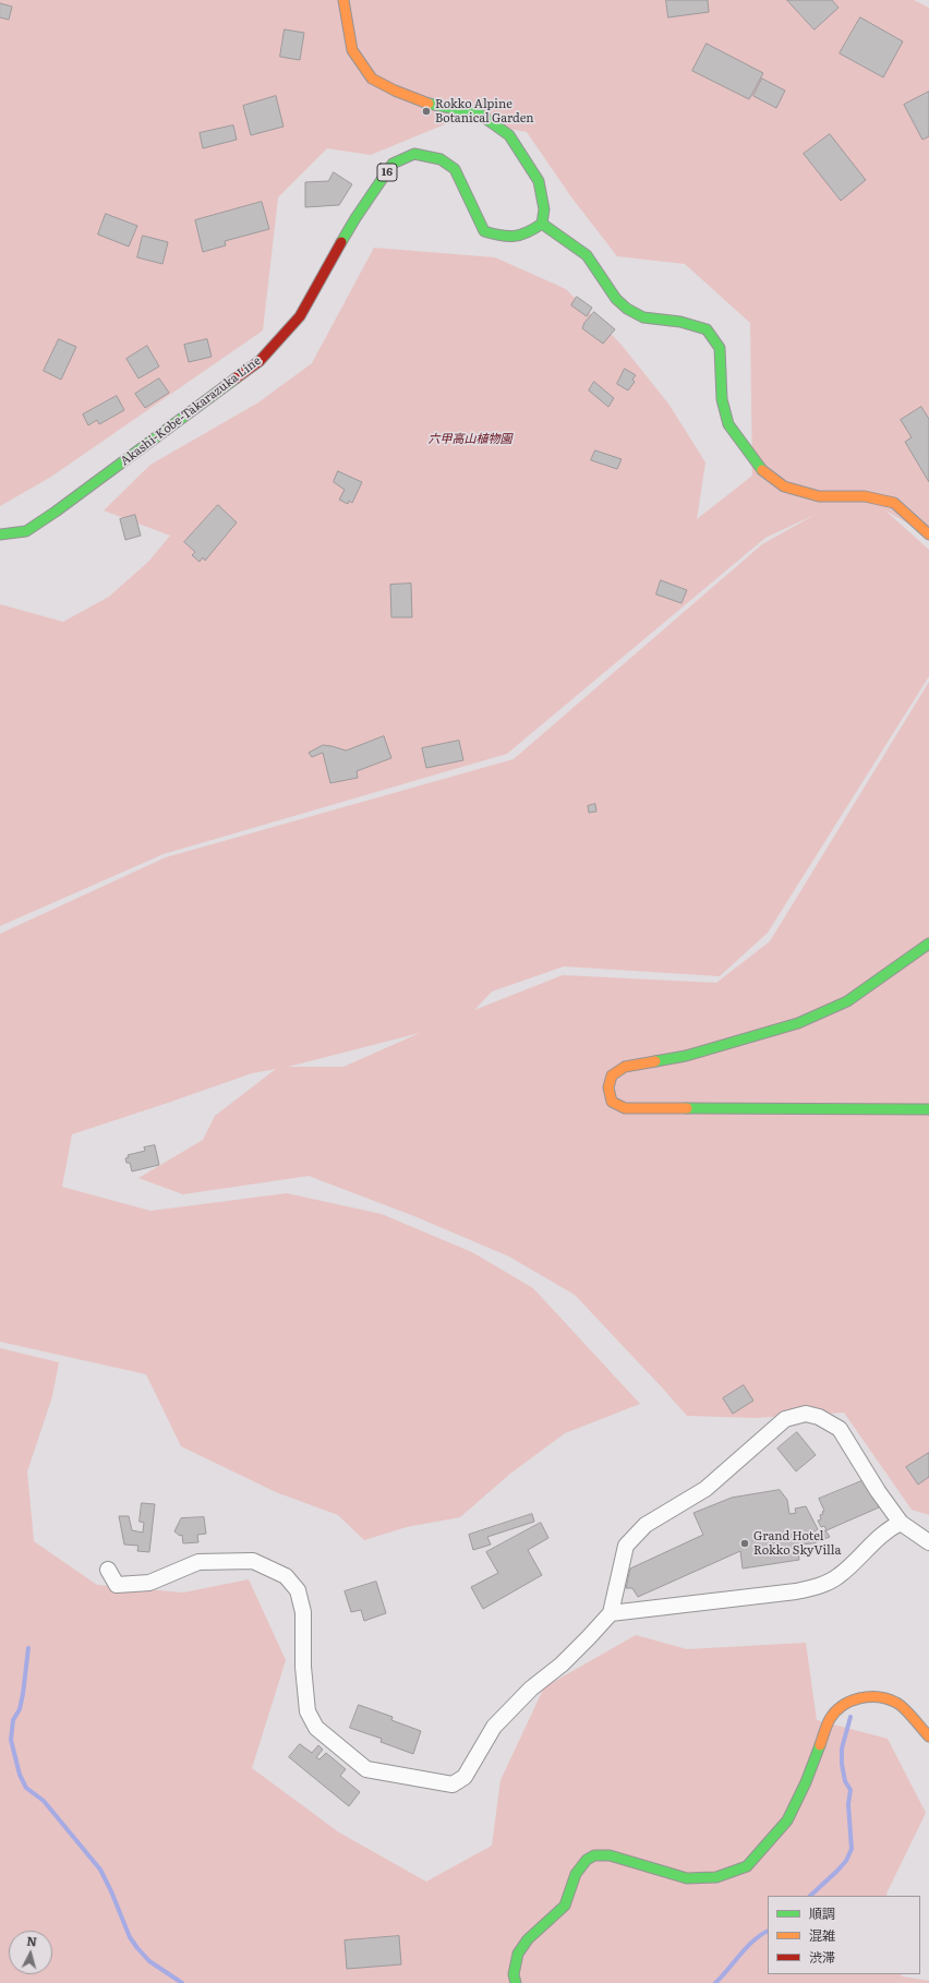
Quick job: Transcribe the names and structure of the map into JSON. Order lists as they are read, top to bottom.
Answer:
{
  "streets": {
    "street": ["16", "Akashi-Kobe-Takarazuka Line"]
  },
  "parks": ["六甲高山植物園"],
  "places": ["Rokko Alpine Botanical Garden", "Grand Hotel Rokko SkyVilla"],
  "legend": ["順調", "混雑", "渋滞"],
  "north": "top"
}
